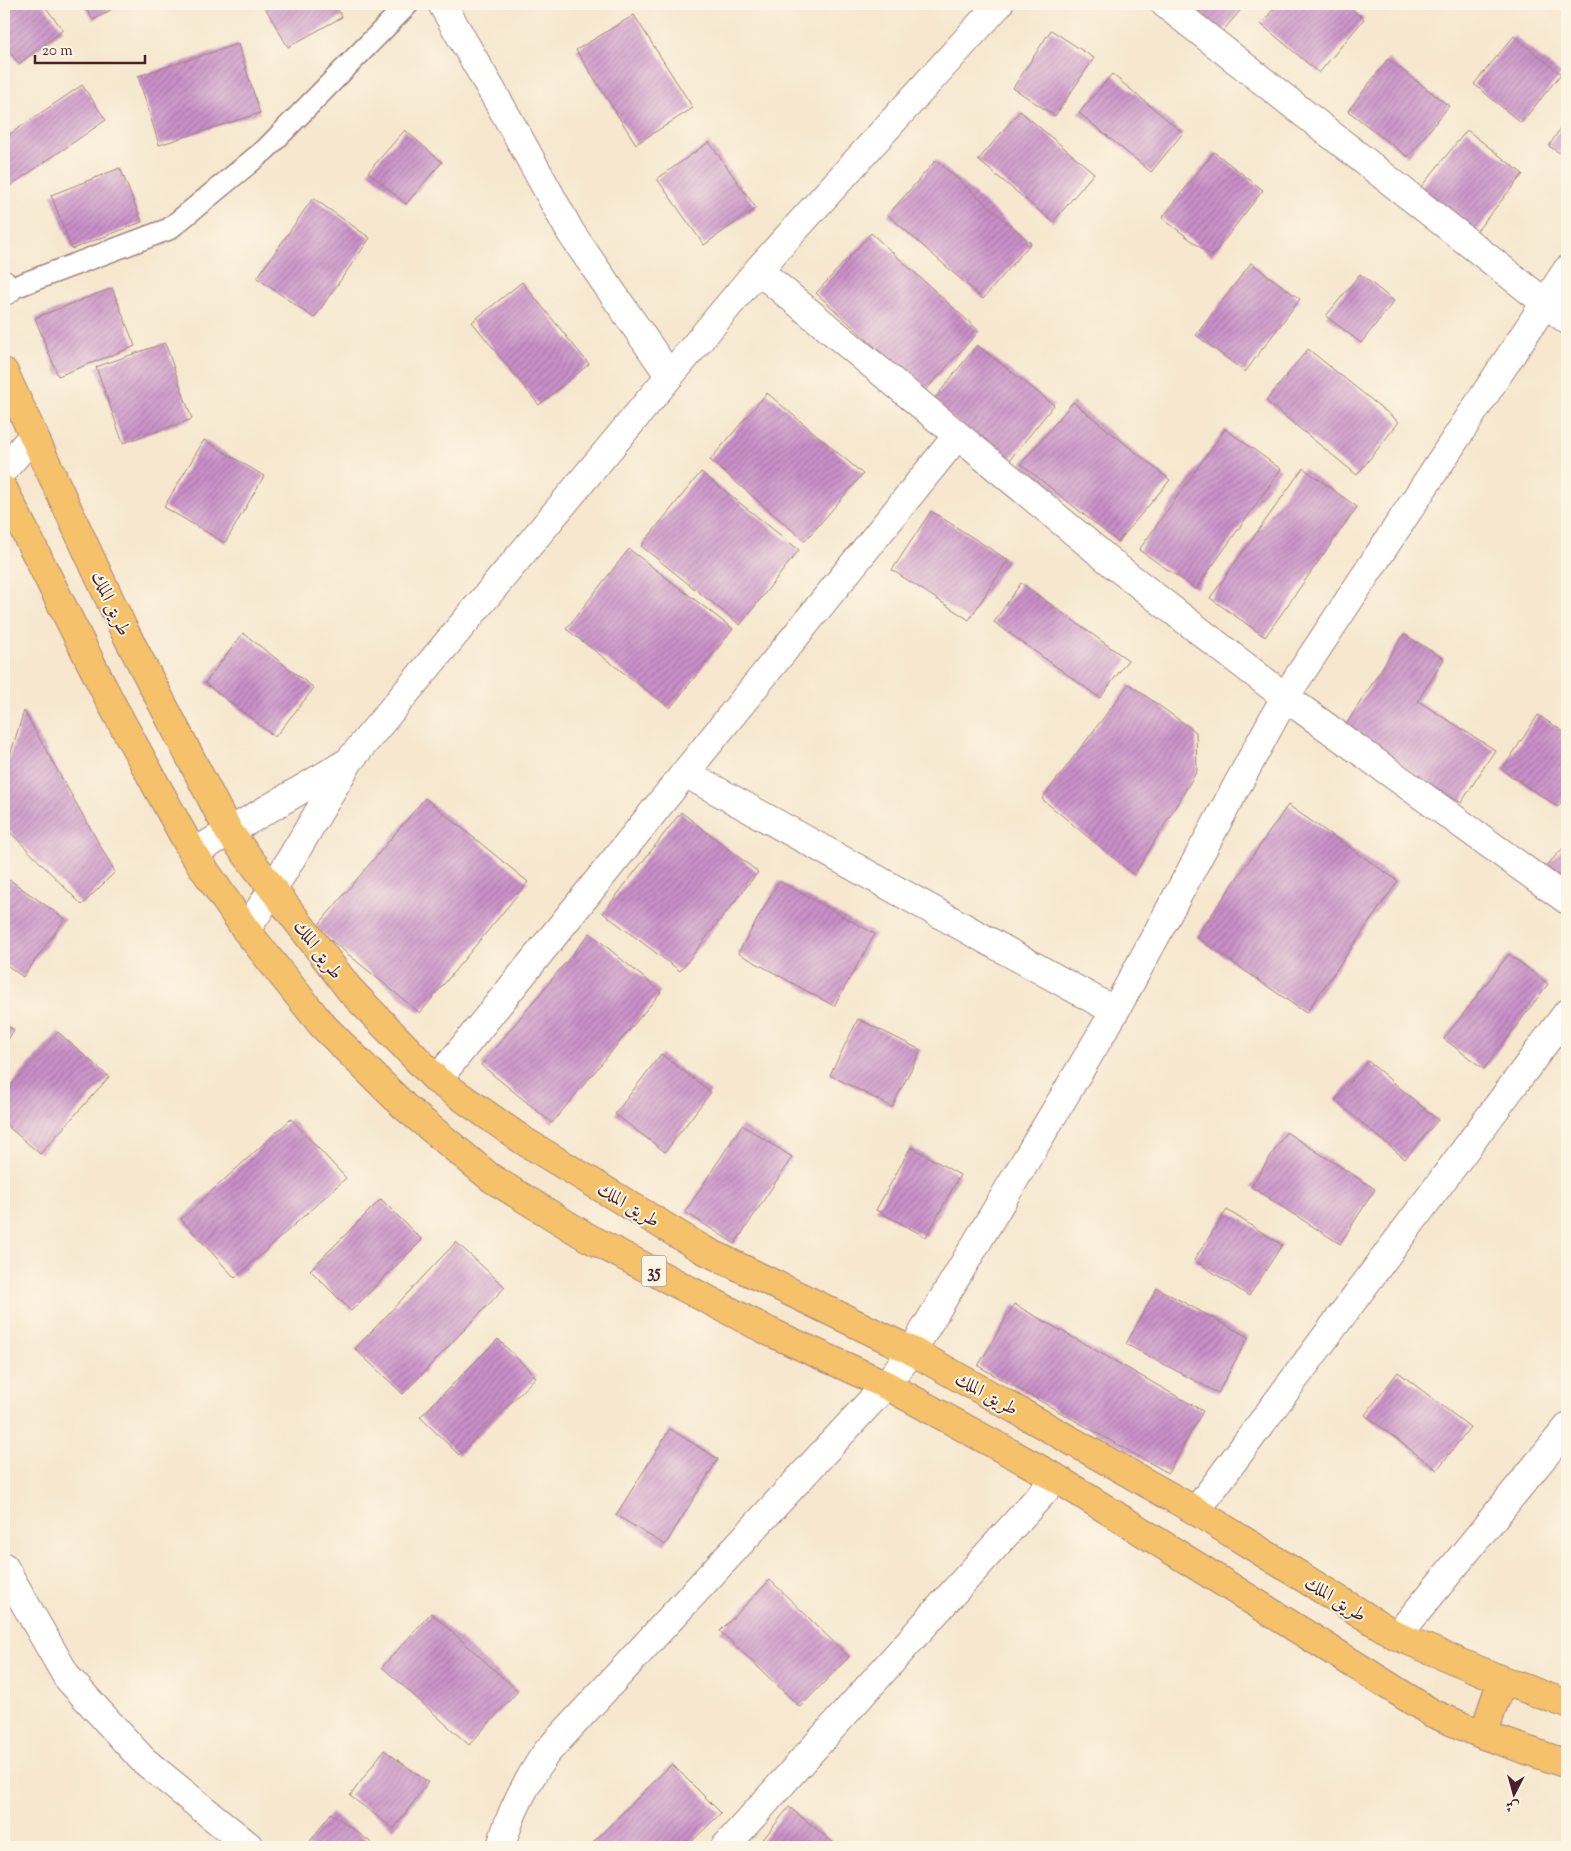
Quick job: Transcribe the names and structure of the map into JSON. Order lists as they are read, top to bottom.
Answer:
{
  "streets": {
    "main road": ["طريق الملك", "35"]
  },
  "scale_bar": "20 m",
  "north": "bottom"
}
